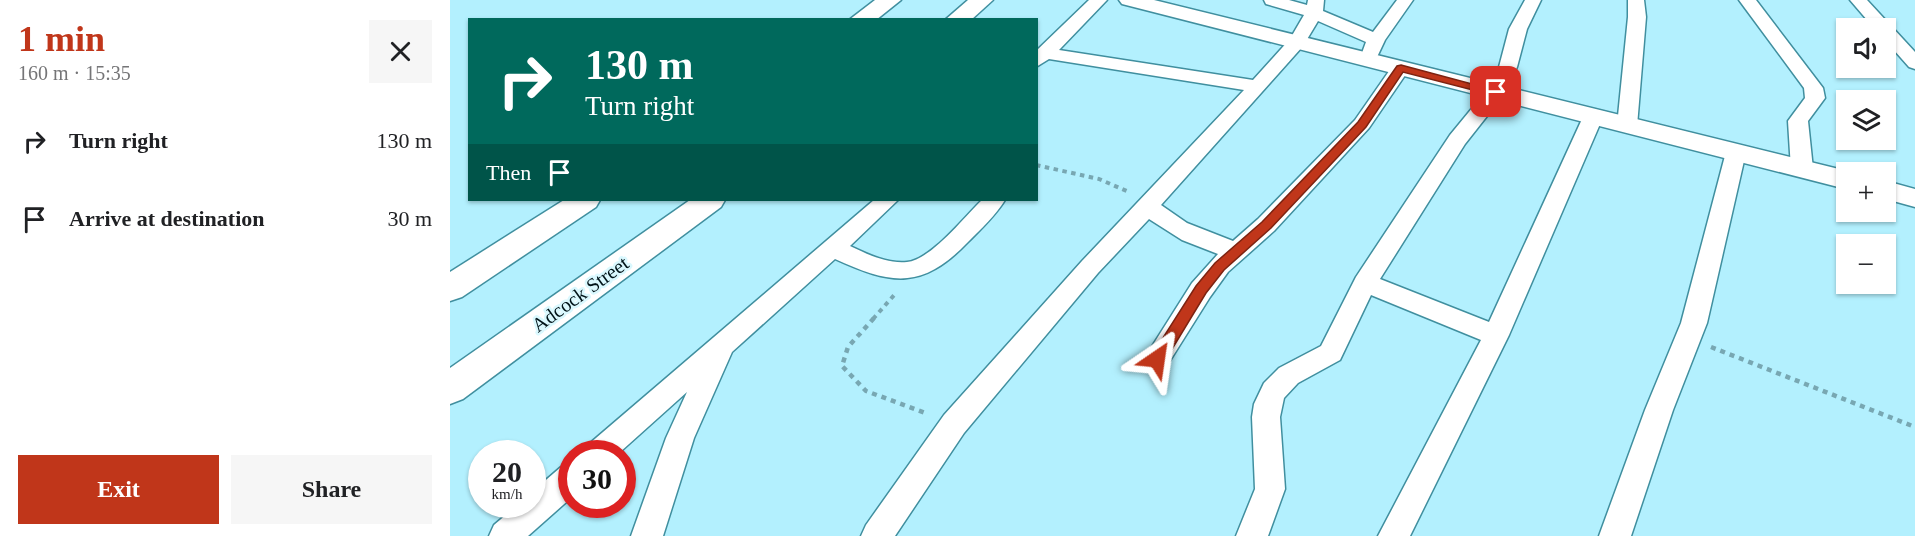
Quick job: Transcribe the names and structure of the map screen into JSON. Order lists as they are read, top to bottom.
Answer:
{
  "streets": {
    "main road": ["Adcock Street"]
  },
  "page": {
    "heading": ["1 min", "160 m · 15:35"],
    "map_buttons": ["+", "−"],
    "turn": ["130 m", "Turn right"],
    "list": [
      {
        "name": "Turn right",
        "value": "130 m"
      },
      {
        "name": "Arrive at destination",
        "value": "30 m"
      }
    ],
    "then": "Then",
    "speed": "20 km/h",
    "limit": "30",
    "buttons": ["Exit", "Share"]
  }
}
